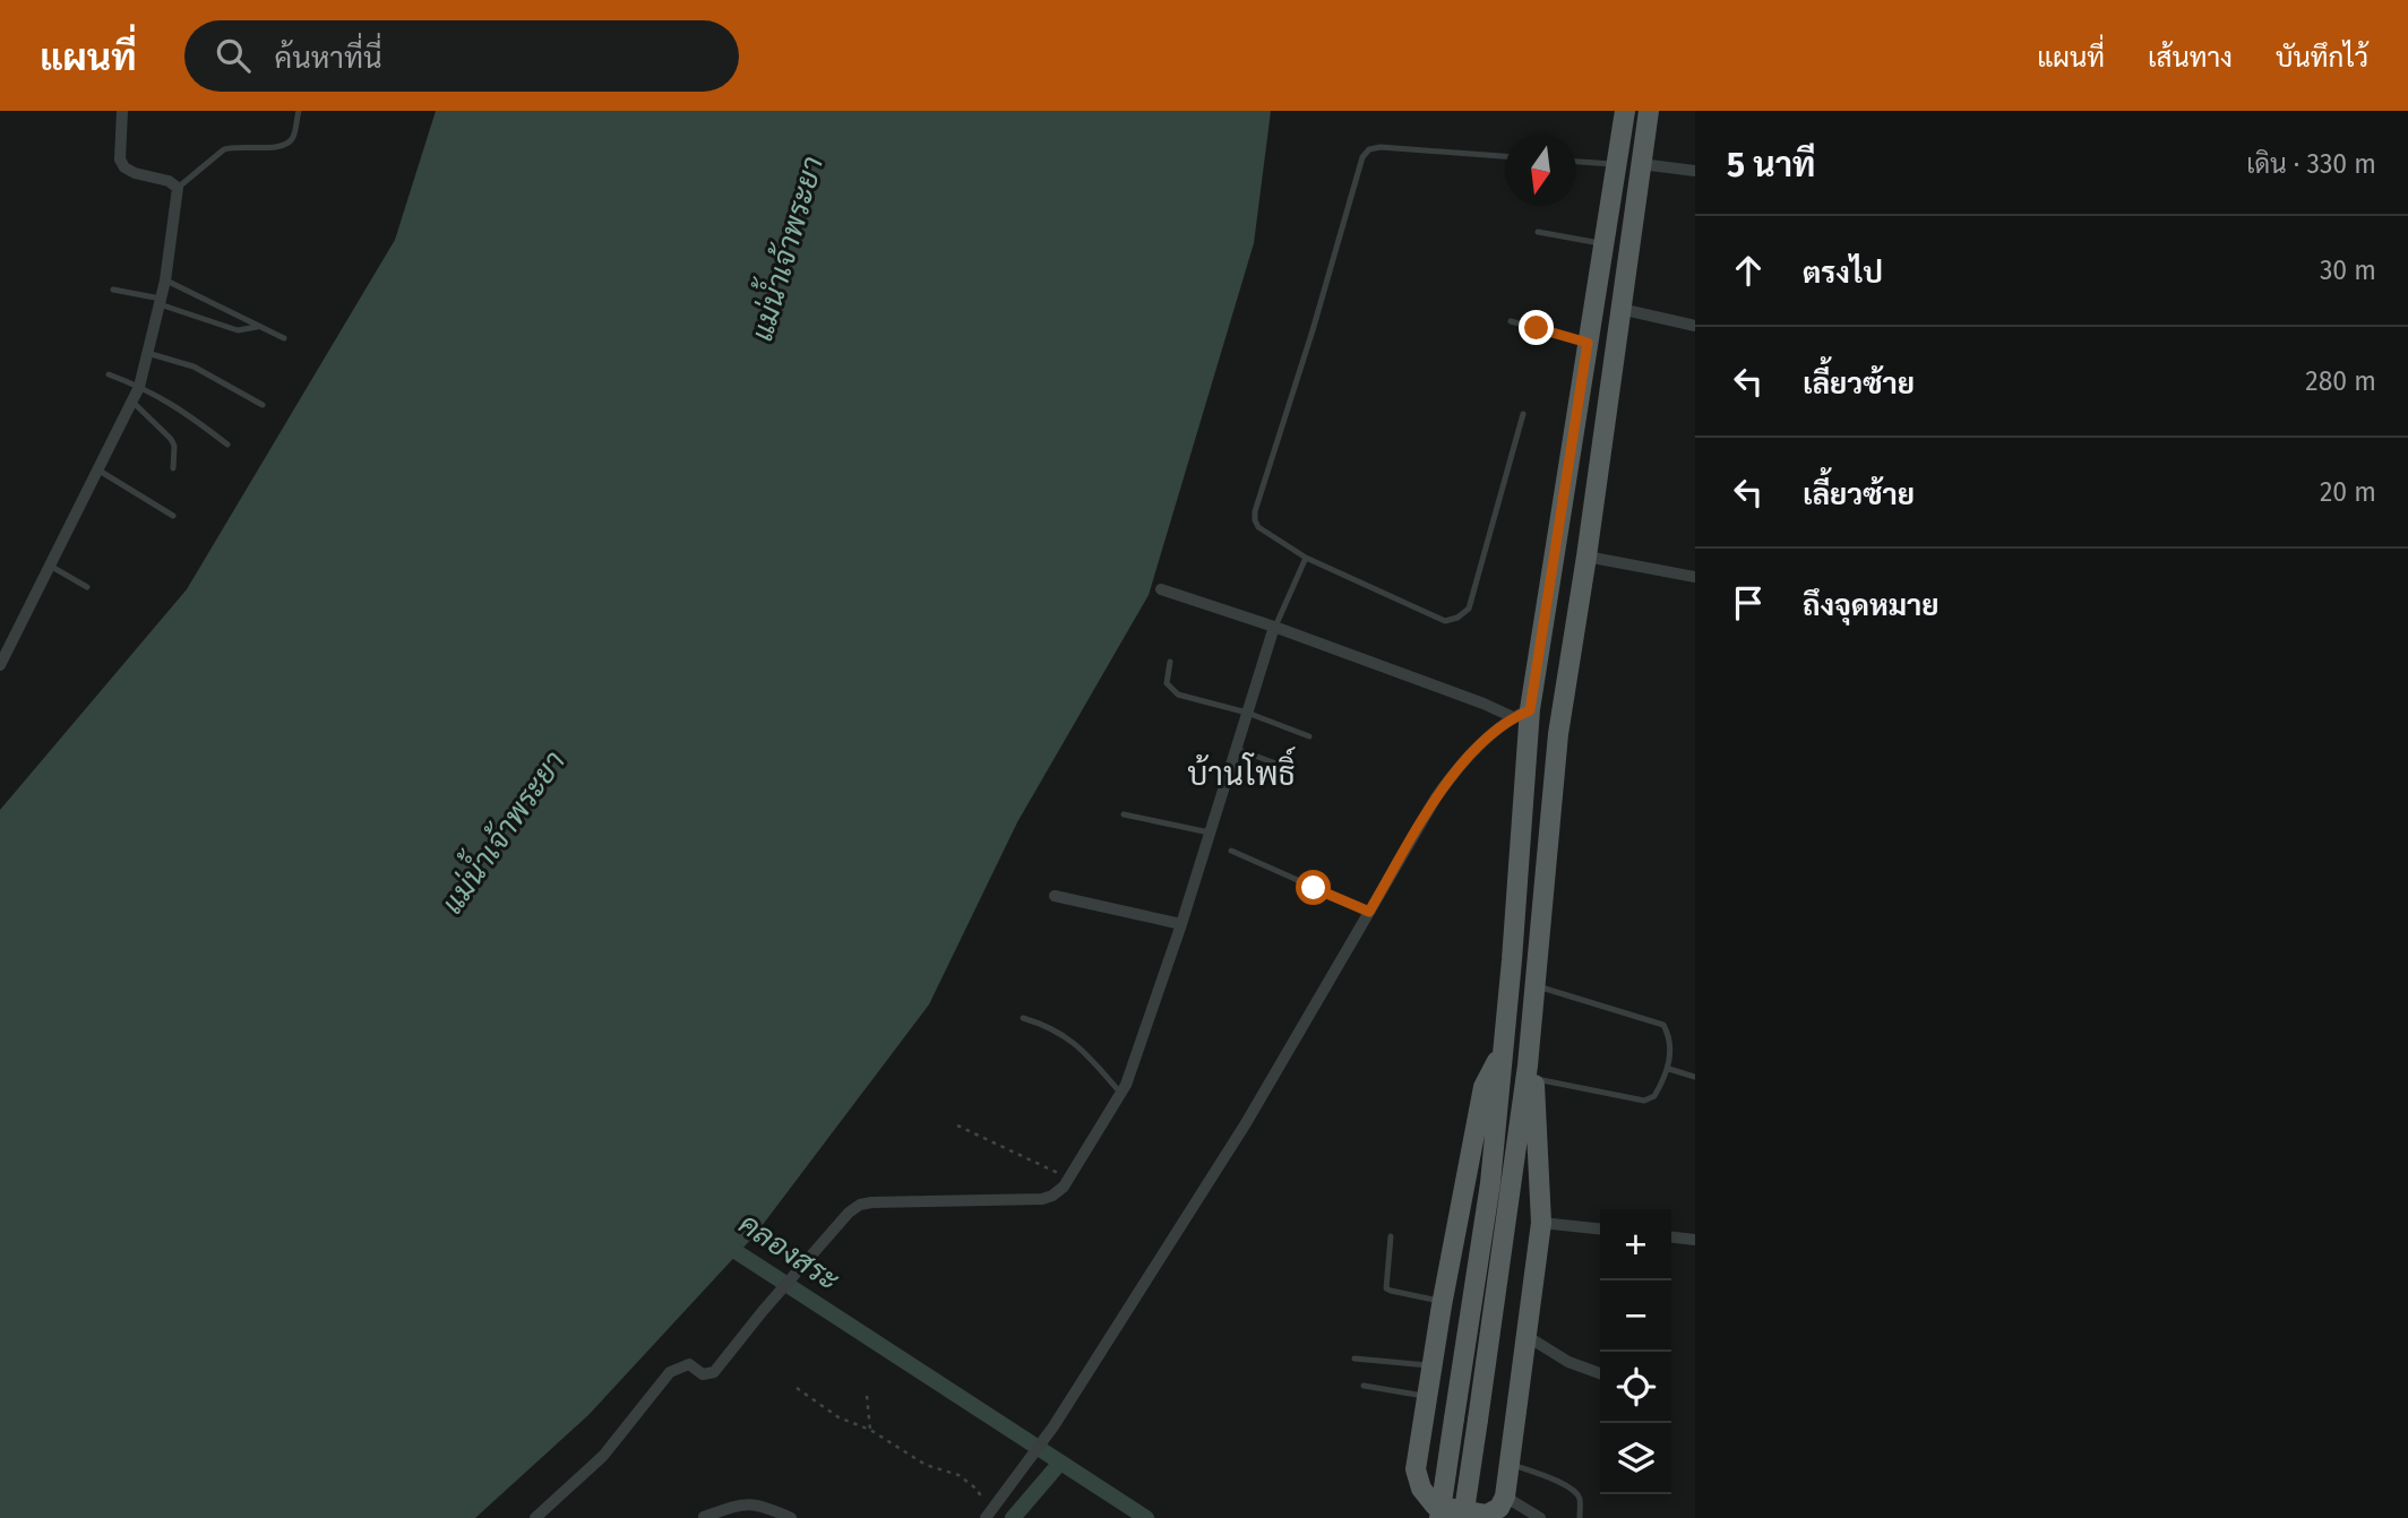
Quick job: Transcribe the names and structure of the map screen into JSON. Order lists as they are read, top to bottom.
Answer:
{
  "districts": ["บ้านโพธิ์"],
  "water": ["แม่น้ำเจ้าพระยา", "คลองสระ"],
  "north": "bottom",
  "page": {
    "header": "แผนที่",
    "search": "ค้นหาที่นี่",
    "nav": ["แผนที่", "เส้นทาง", "บันทึกไว้"],
    "heading": ["5 นาที", "เดิน · 330 m"],
    "list": [
      ["ตรงไป", "30 m"],
      ["เลี้ยวซ้าย", "280 m"],
      ["เลี้ยวซ้าย", "20 m"],
      "ถึงจุดหมาย"
    ],
    "map_buttons": ["+", "−"]
  }
}
